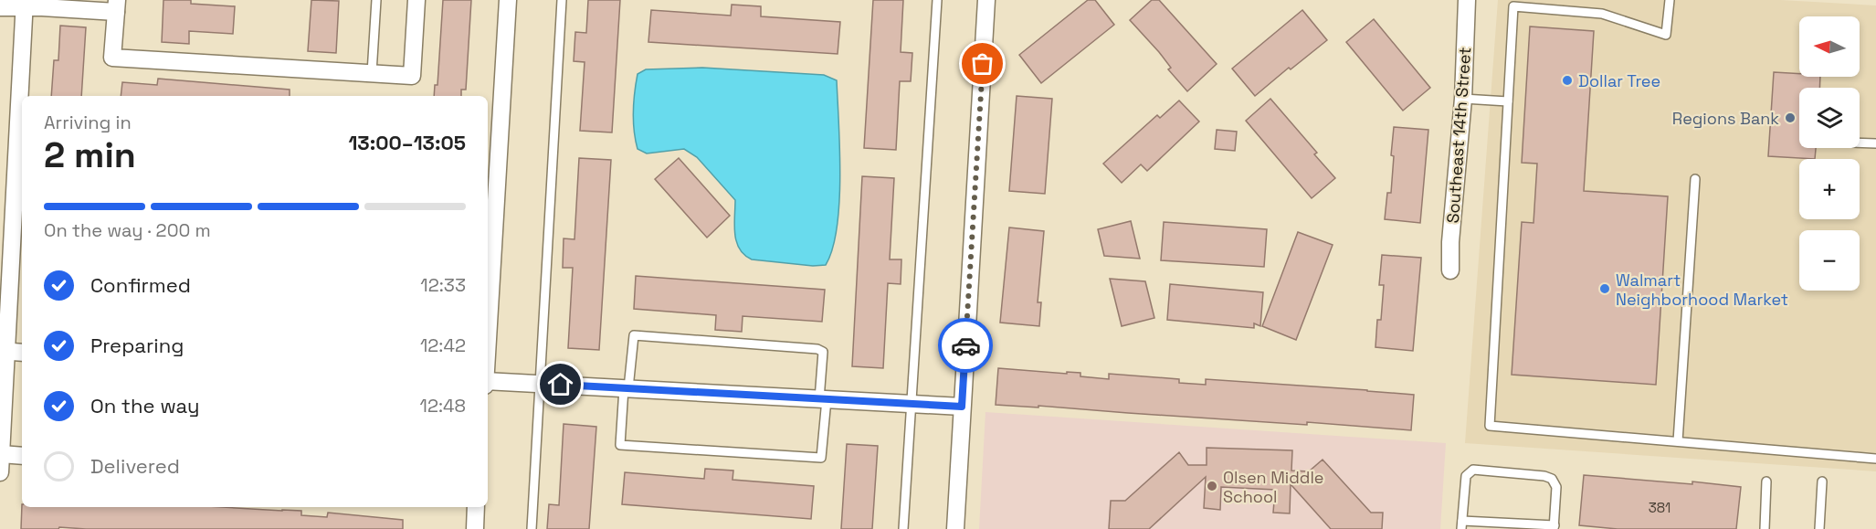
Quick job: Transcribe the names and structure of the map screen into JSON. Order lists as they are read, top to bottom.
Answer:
{
  "streets": {
    "street": ["Southeast 14th Street"]
  },
  "places": [
    "Dollar Tree",
    "Regions Bank",
    "Walmart Neighborhood Market",
    "Olsen Middle School"
  ],
  "house_numbers": ["381"],
  "north": "left",
  "page": {
    "map_buttons": ["+", "−"],
    "heading": ["2 min", "Arriving in", "13:00–13:05"],
    "bar": "On the way · 200 m",
    "list": [
      ["Confirmed", "12:33"],
      ["Preparing", "12:42"],
      ["On the way", "12:48"],
      "Delivered"
    ]
  }
}
